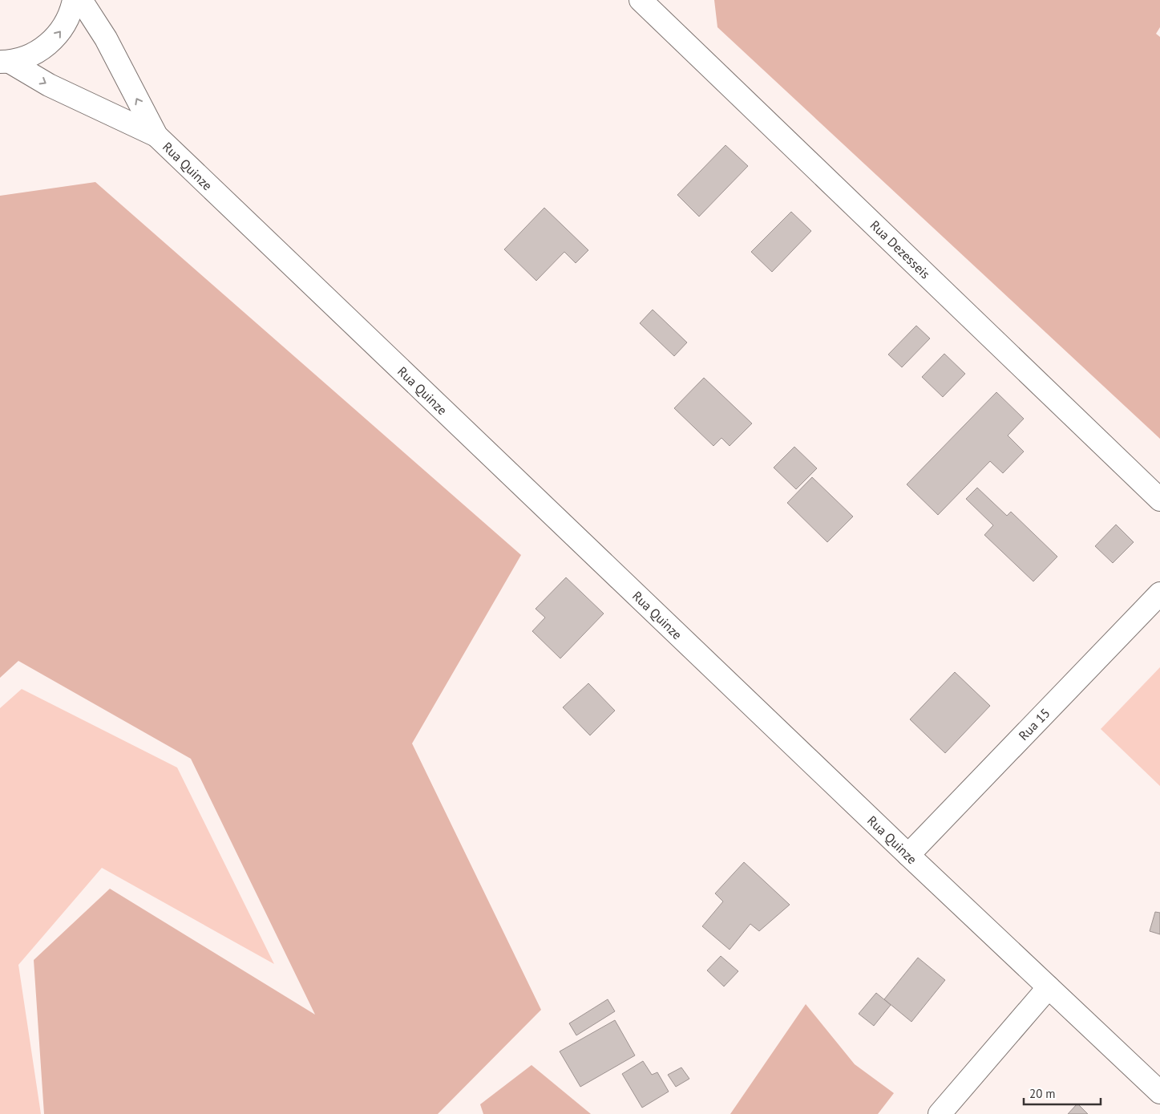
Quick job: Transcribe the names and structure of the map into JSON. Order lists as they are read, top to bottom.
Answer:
{
  "streets": {
    "street": ["Rua Quinze", "Rua Dezesseis", "Rua 15"]
  },
  "crossings": [
    ["Rua Quinze", "Rua 15"]
  ],
  "scale_bar": "20 m"
}
